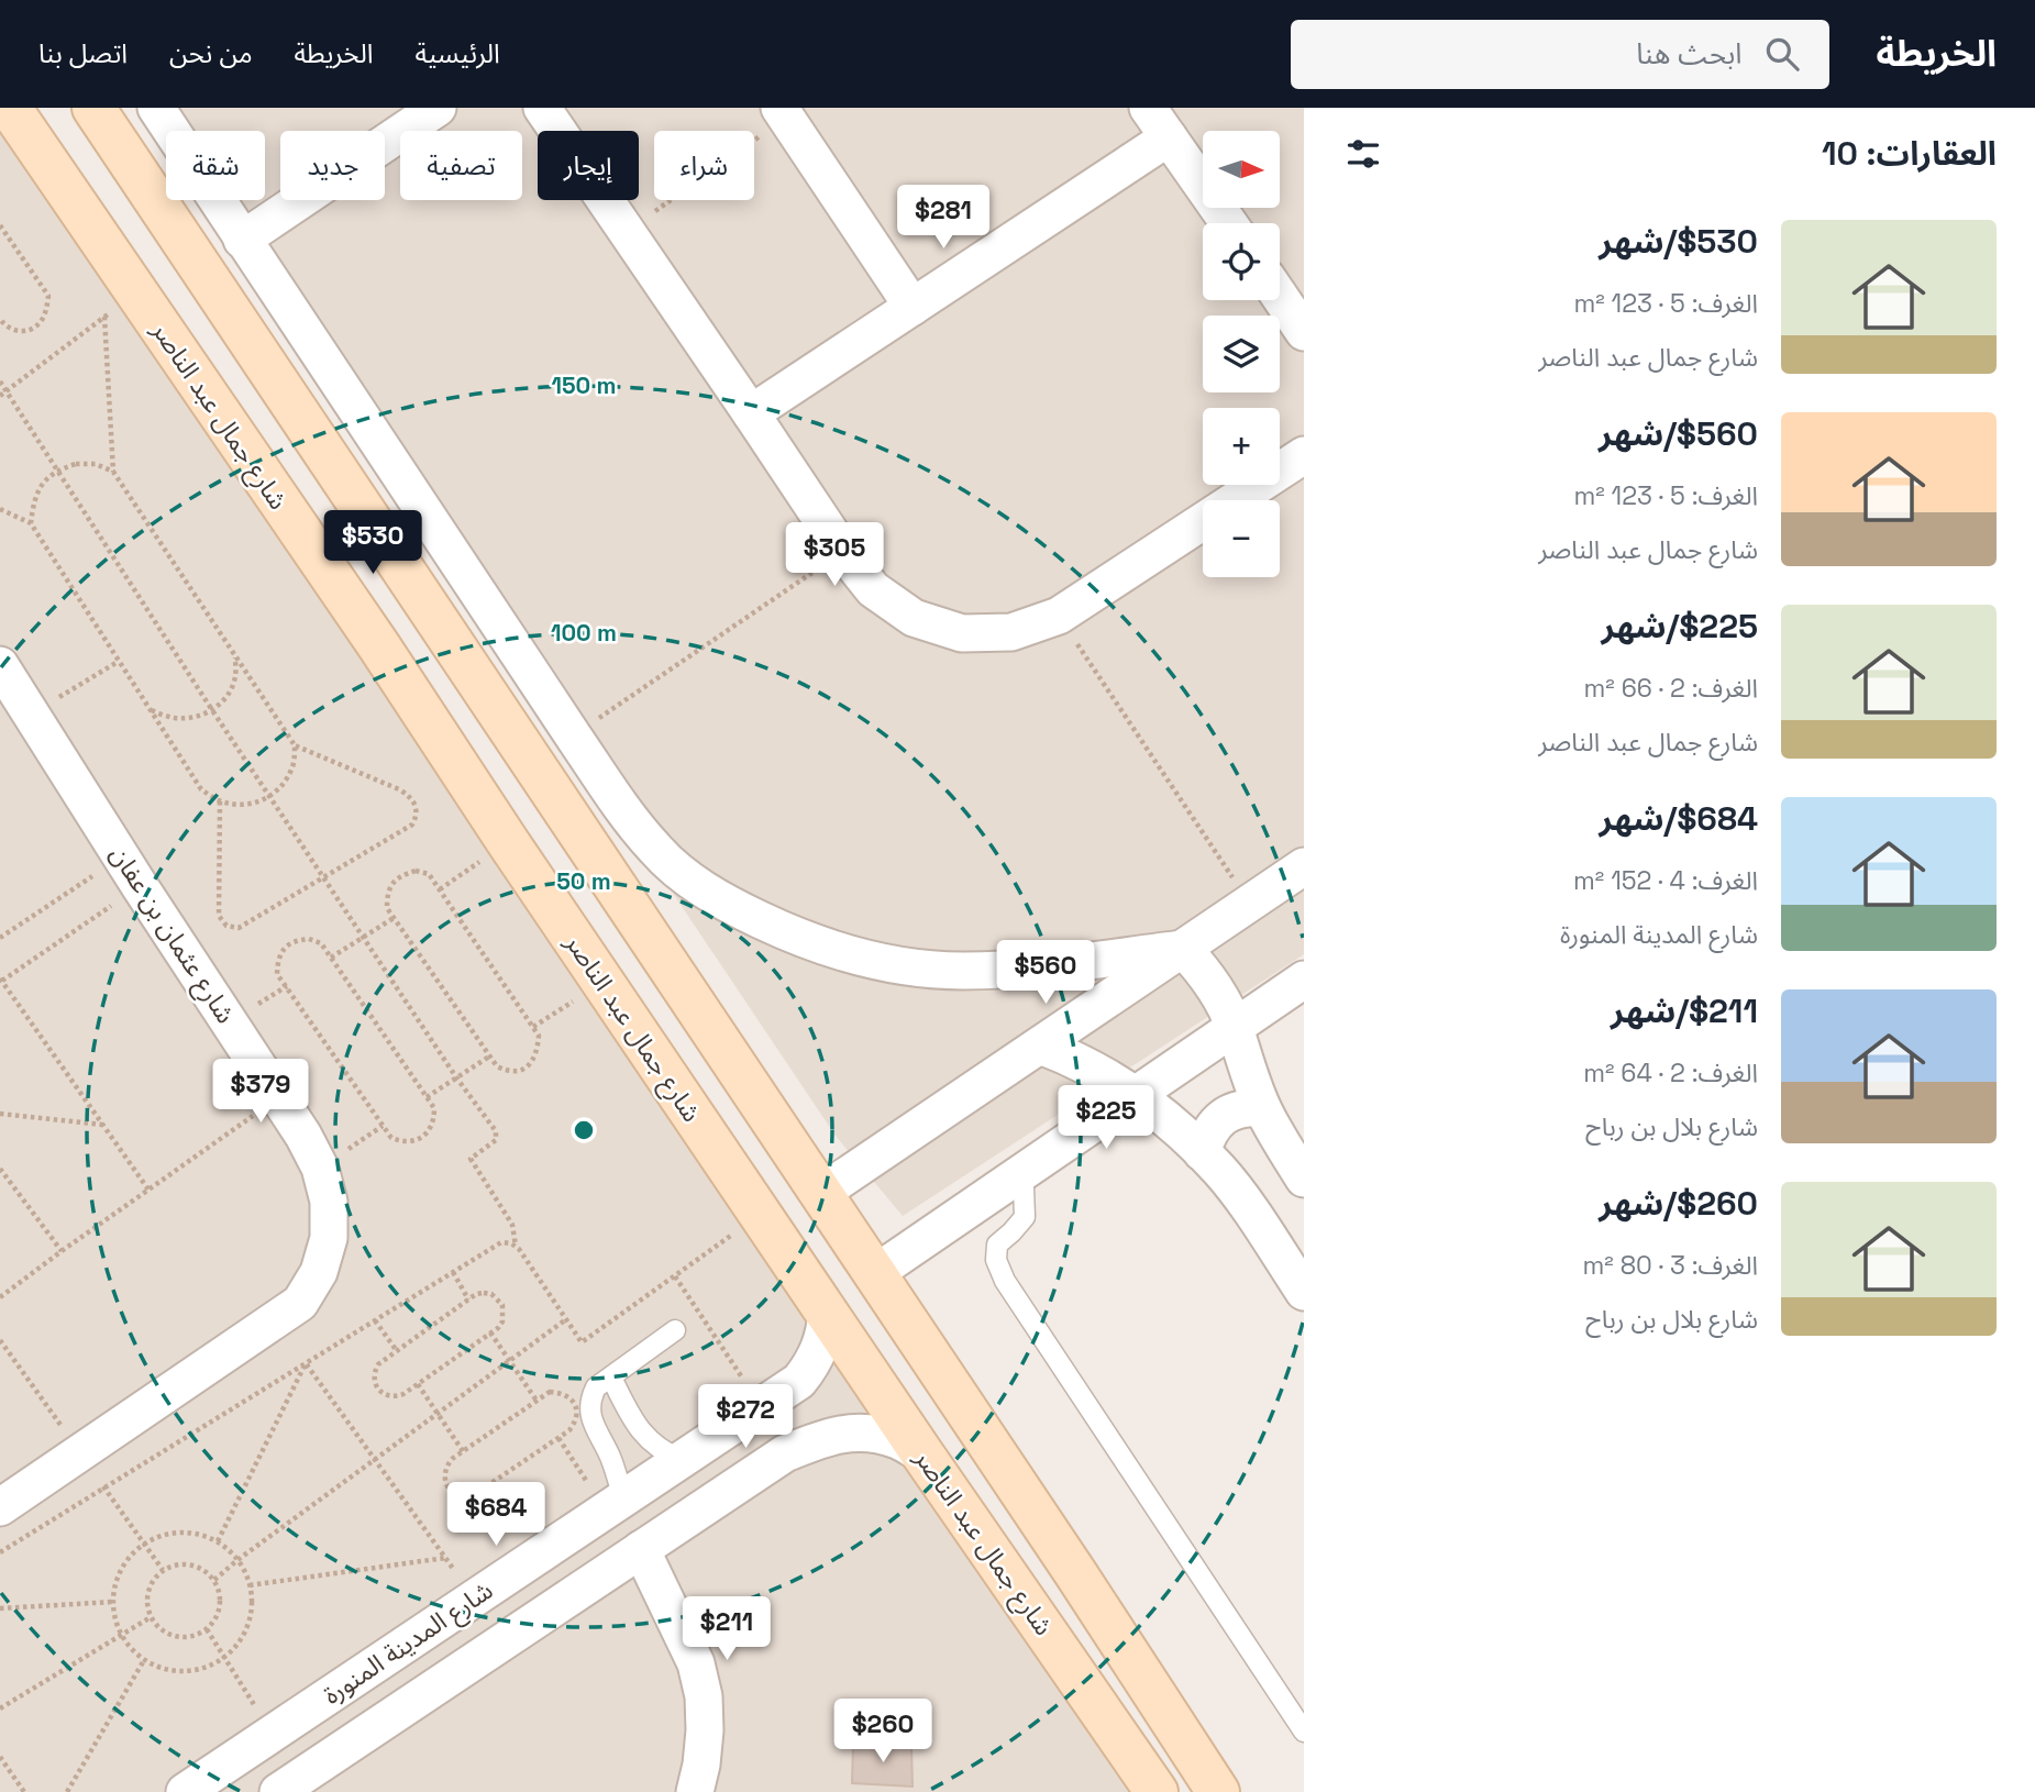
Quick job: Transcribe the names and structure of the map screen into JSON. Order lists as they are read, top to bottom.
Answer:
{
  "streets": {
    "main road": ["شارع جمال عبد الناصر"],
    "street": ["شارع عثمان بن عفان", "شارع المدينة المنورة"]
  },
  "crossings": [
    ["شارع جمال عبد الناصر", "شارع المدينة المنورة"]
  ],
  "north": "right",
  "page": {
    "header": "الخريطة",
    "search": "ابحث هنا",
    "nav": [
      "الرئيسية",
      "الخريطة",
      "من نحن",
      "اتصل بنا"
    ],
    "heading": "العقارات: 10",
    "map_buttons": ["+", "−"],
    "chip": [
      "شراء",
      "إيجار",
      "تصفية",
      "جديد",
      "شقة"
    ],
    "price": [
      "$281",
      "$530",
      "$305",
      "$560",
      "$379",
      "$225",
      "$272",
      "$684",
      "$211",
      "$260"
    ],
    "list": [
      {
        "name": "$530/شهر",
        "note": "الغرف: 5 · 123 m² · شارع جمال عبد الناصر"
      },
      {
        "name": "$560/شهر",
        "note": "الغرف: 5 · 123 m² · شارع جمال عبد الناصر"
      },
      {
        "name": "$225/شهر",
        "note": "الغرف: 2 · 66 m² · شارع جمال عبد الناصر"
      },
      {
        "name": "$684/شهر",
        "note": "الغرف: 4 · 152 m² · شارع المدينة المنورة"
      },
      {
        "name": "$211/شهر",
        "note": "الغرف: 2 · 64 m² · شارع بلال بن رباح"
      },
      {
        "name": "$260/شهر",
        "note": "الغرف: 3 · 80 m² · شارع بلال بن رباح"
      }
    ]
  },
  "rings": ["150 m", "100 m", "50 m"]
}
